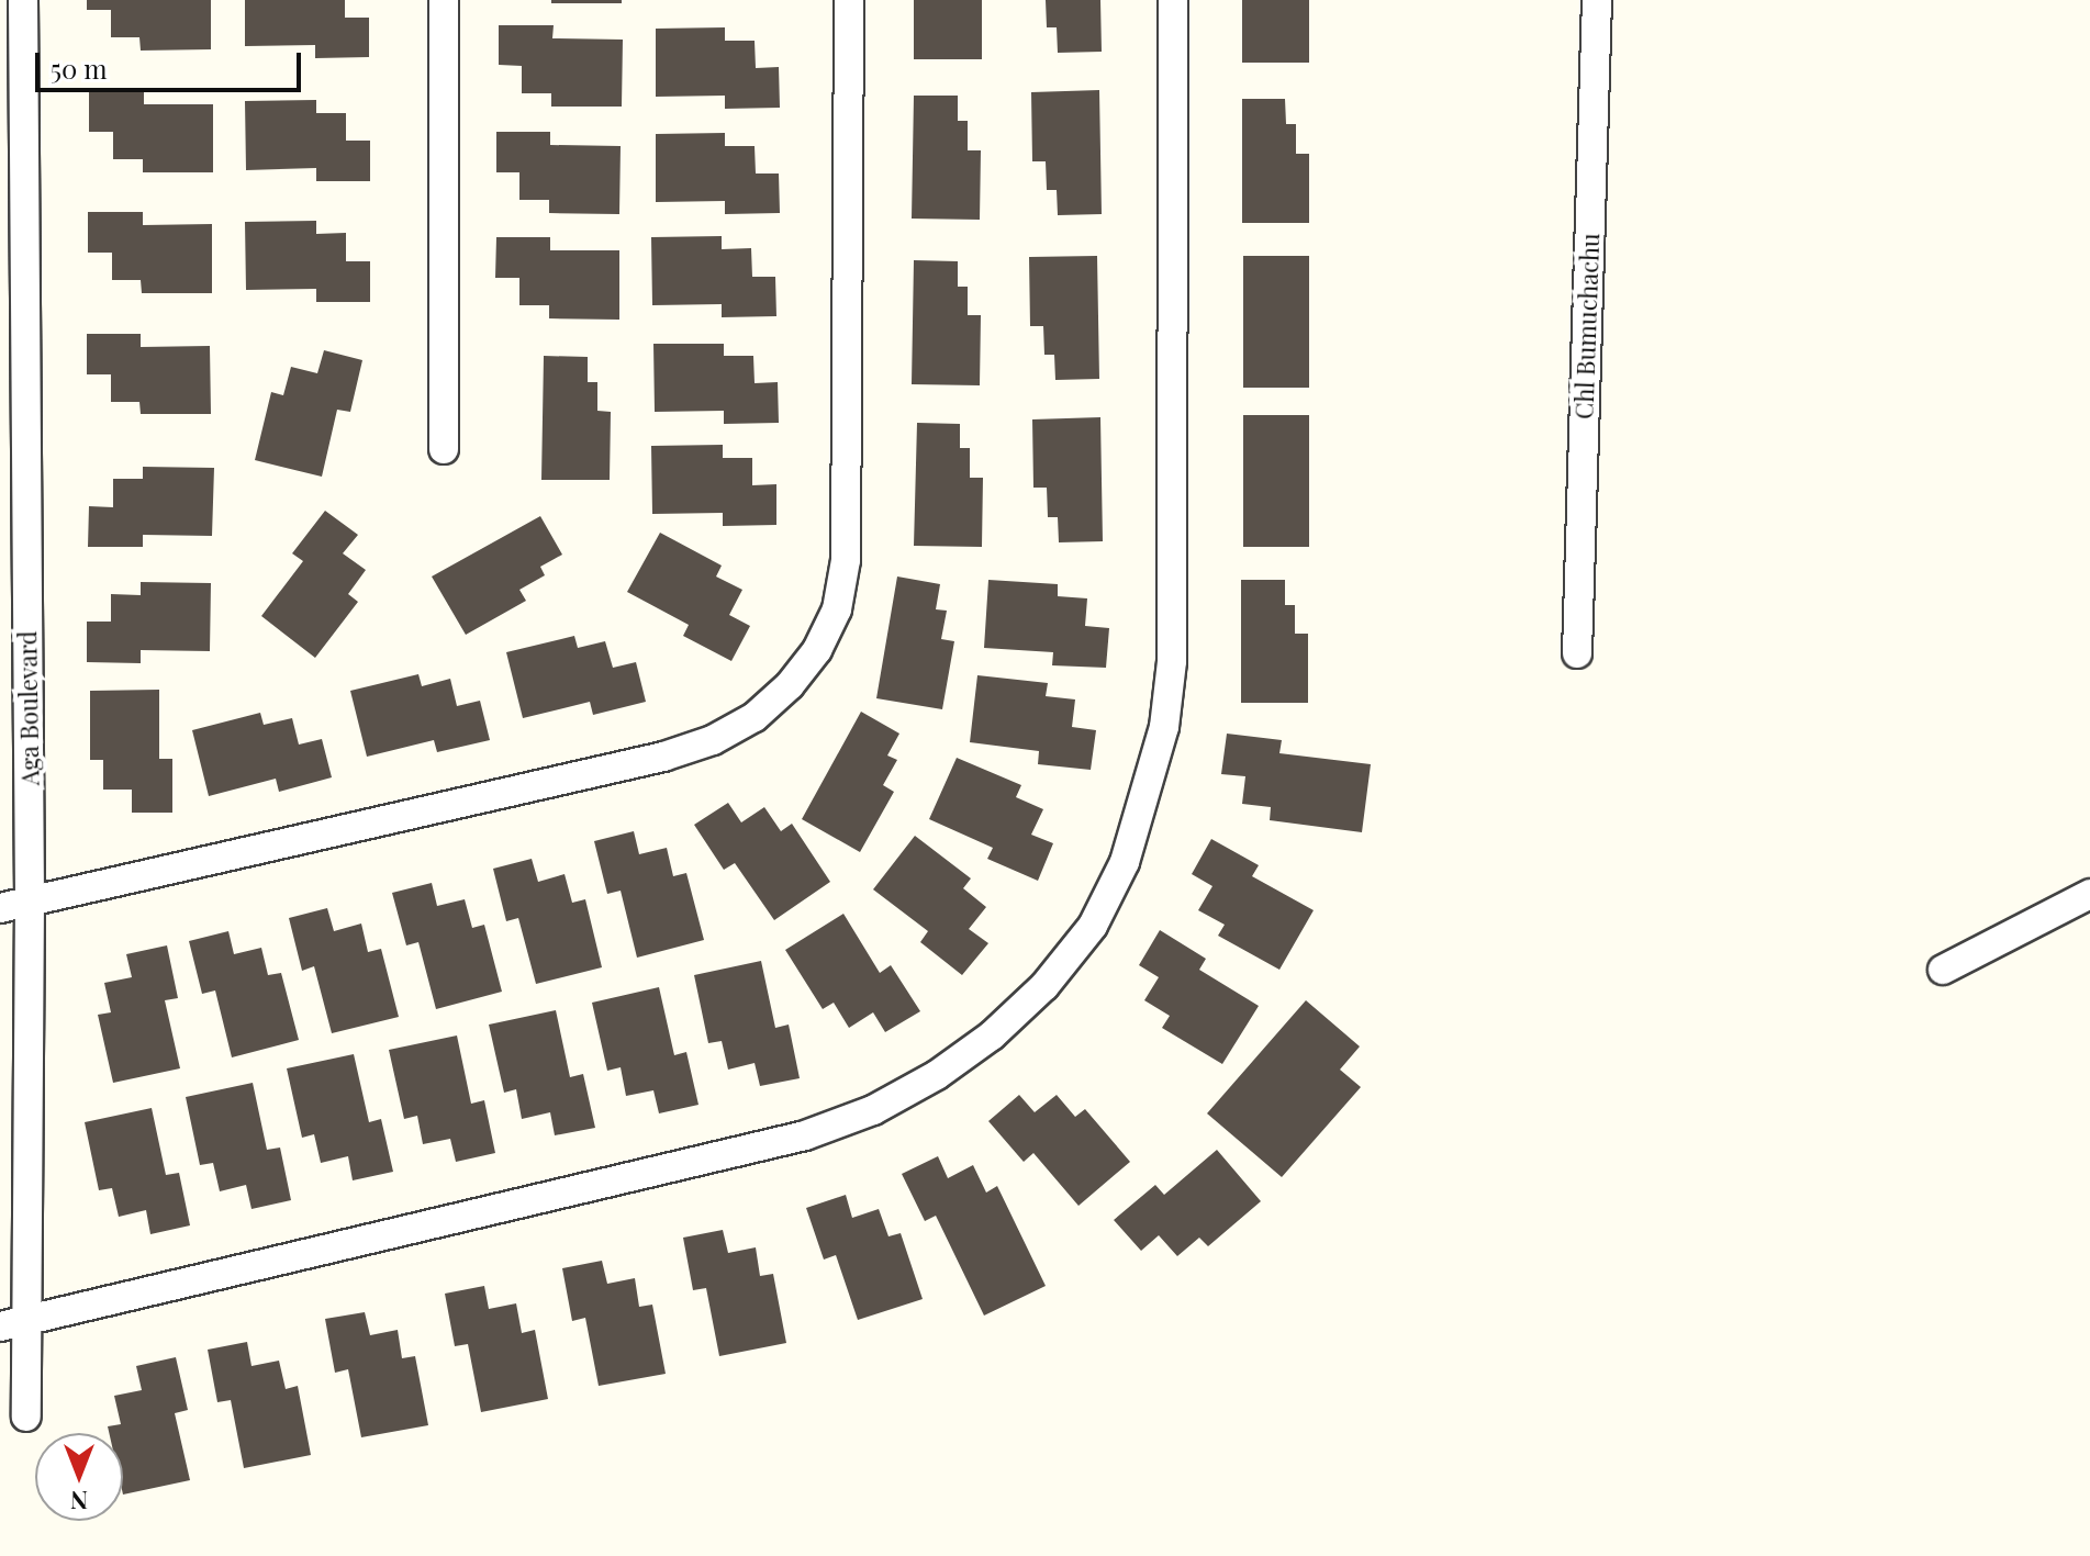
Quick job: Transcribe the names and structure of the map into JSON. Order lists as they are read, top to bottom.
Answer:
{
  "streets": {
    "street": ["Chl Bumuchachu", "Aga Boulevard"]
  },
  "scale_bar": "50 m",
  "north": "bottom"
}
